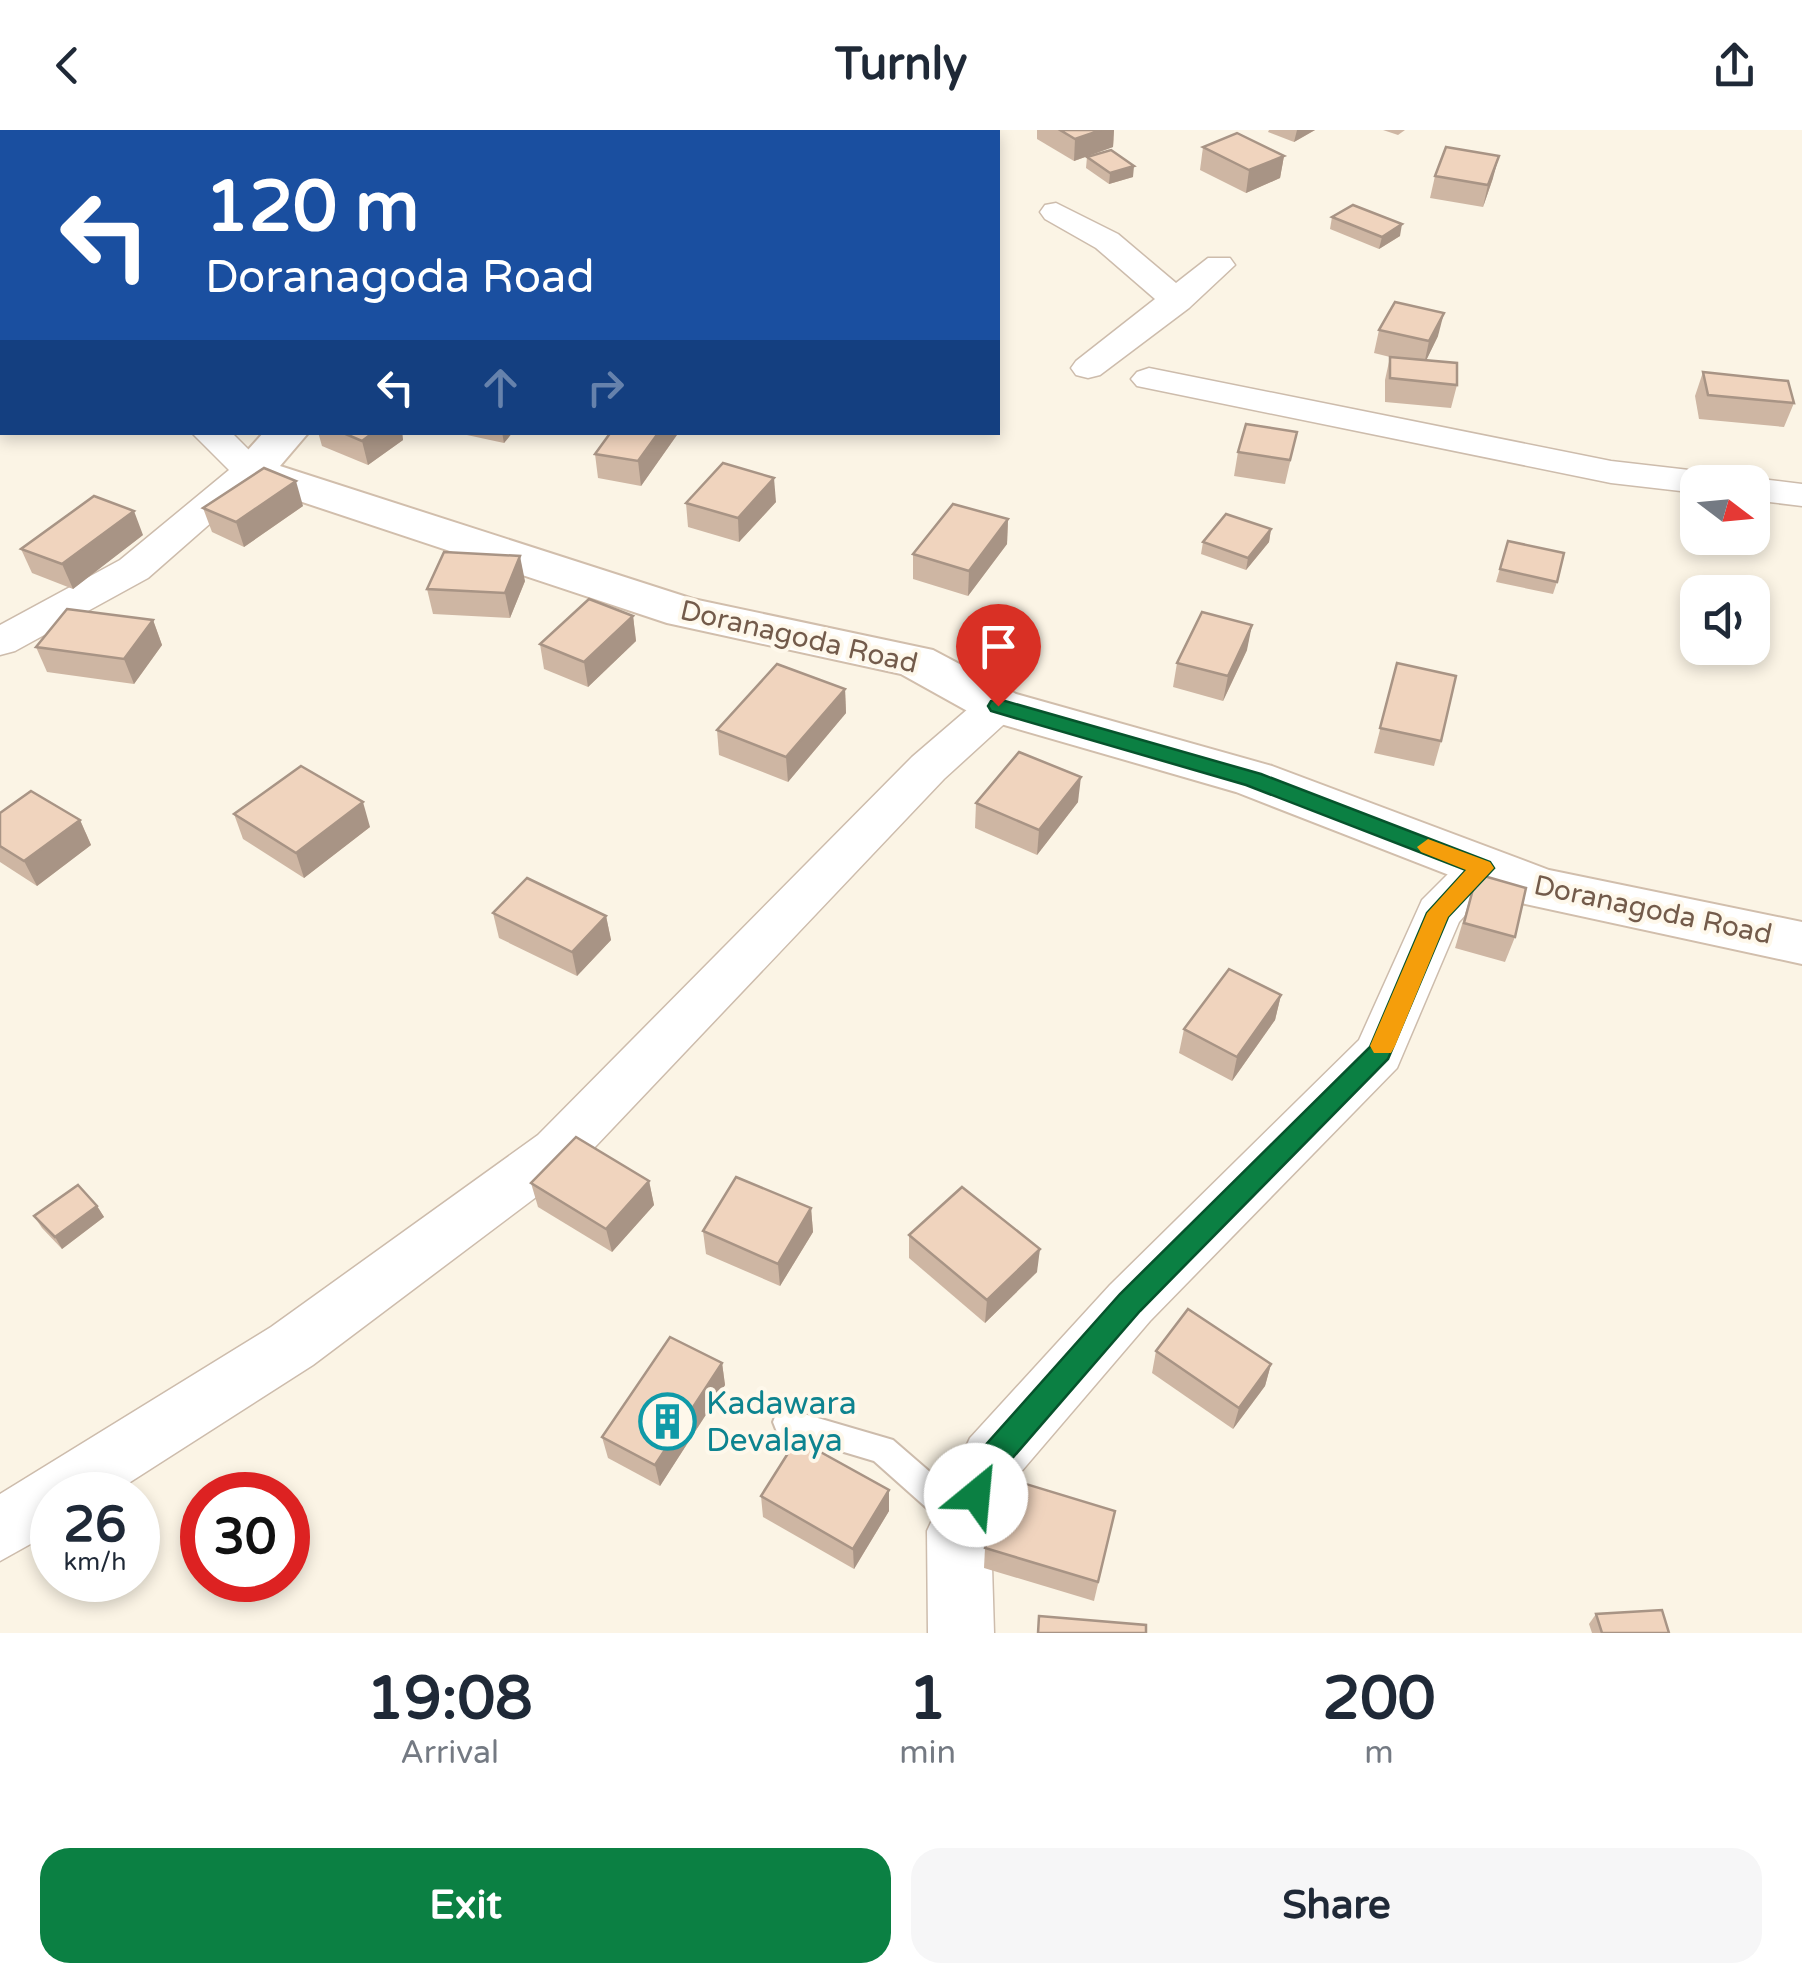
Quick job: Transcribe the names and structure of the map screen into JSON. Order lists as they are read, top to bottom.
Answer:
{
  "streets": {
    "street": ["Doranagoda Road"]
  },
  "places": {
    "building": ["Kadawara Devalaya"]
  },
  "north": "right",
  "page": {
    "header": "Turnly",
    "turn": ["120 m", "Doranagoda Road"],
    "speed": "26 km/h",
    "limit": "30",
    "eta": [
      "19:08",
      "Arrival",
      "1",
      "min",
      "200",
      "m"
    ],
    "buttons": ["Exit", "Share"]
  }
}
